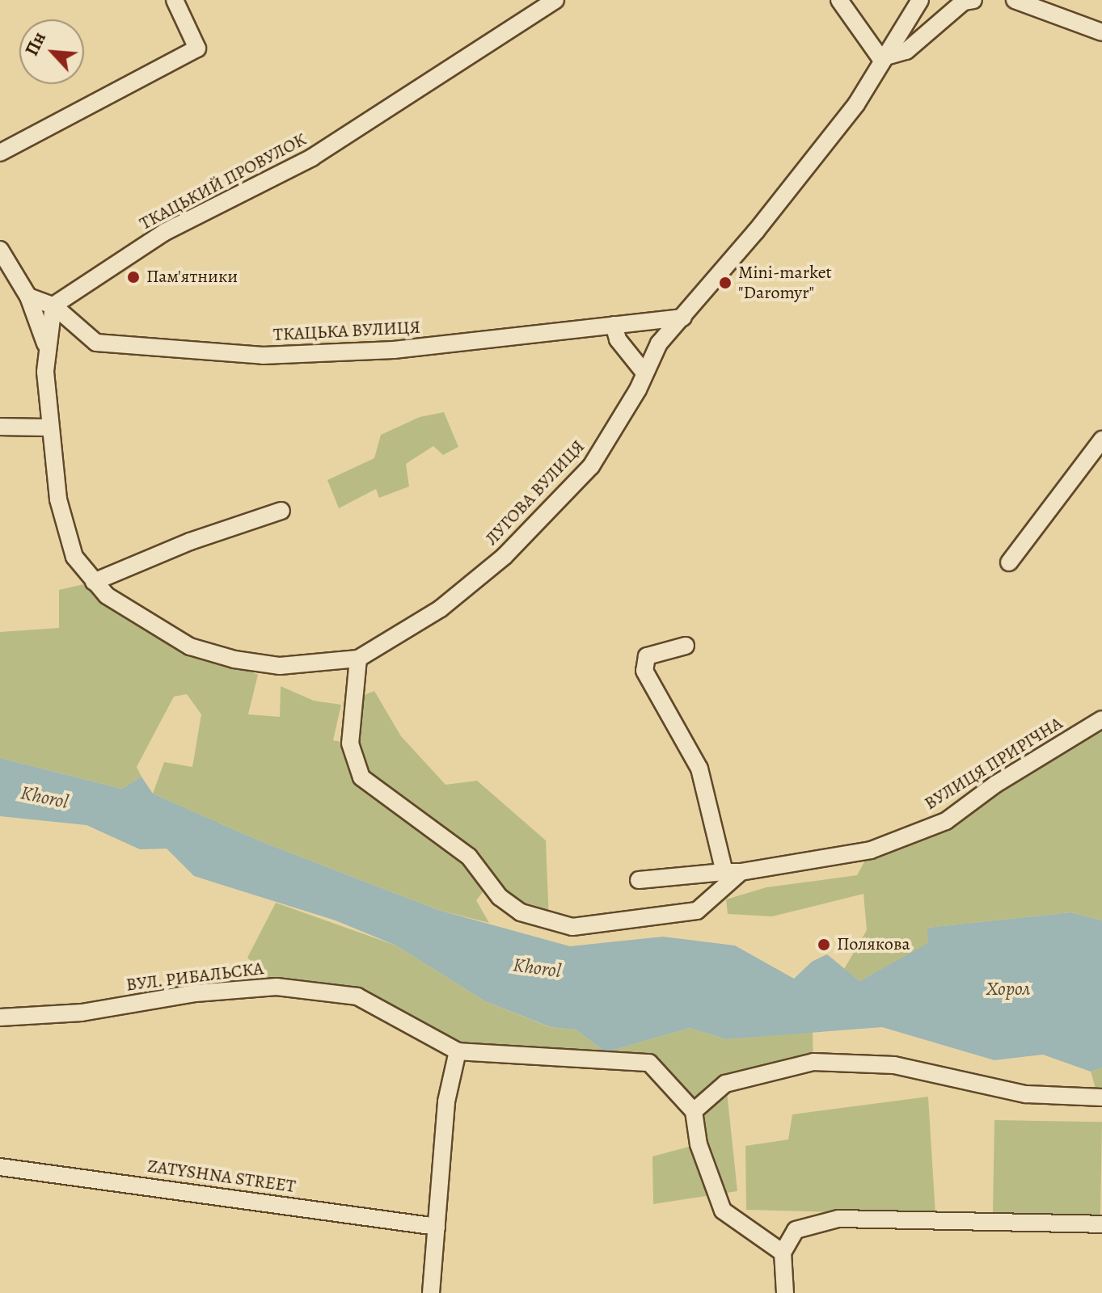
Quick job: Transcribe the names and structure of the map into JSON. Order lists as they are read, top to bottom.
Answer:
{
  "streets": {
    "street": [
      "ТКАЦЬКИЙ ПРОВУЛОК",
      "ТКАЦЬКА ВУЛИЦЯ",
      "ЛУГОВА ВУЛИЦЯ",
      "ВУЛИЦЯ ПРИРІЧНА",
      "ВУЛ. РИБАЛЬСКА",
      "ZATYSHNA STREET"
    ]
  },
  "crossings": [
    ["ТКАЦЬКИЙ ПРОВУЛОК", "ТКАЦЬКА ВУЛИЦЯ"],
    ["ТКАЦЬКА ВУЛИЦЯ", "ЛУГОВА ВУЛИЦЯ"]
  ],
  "water": ["Khorol", "Хорол"],
  "places": ["Пам'ятники", "Mini-market \"Daromyr\"", "Полякова"],
  "north": "top left"
}
